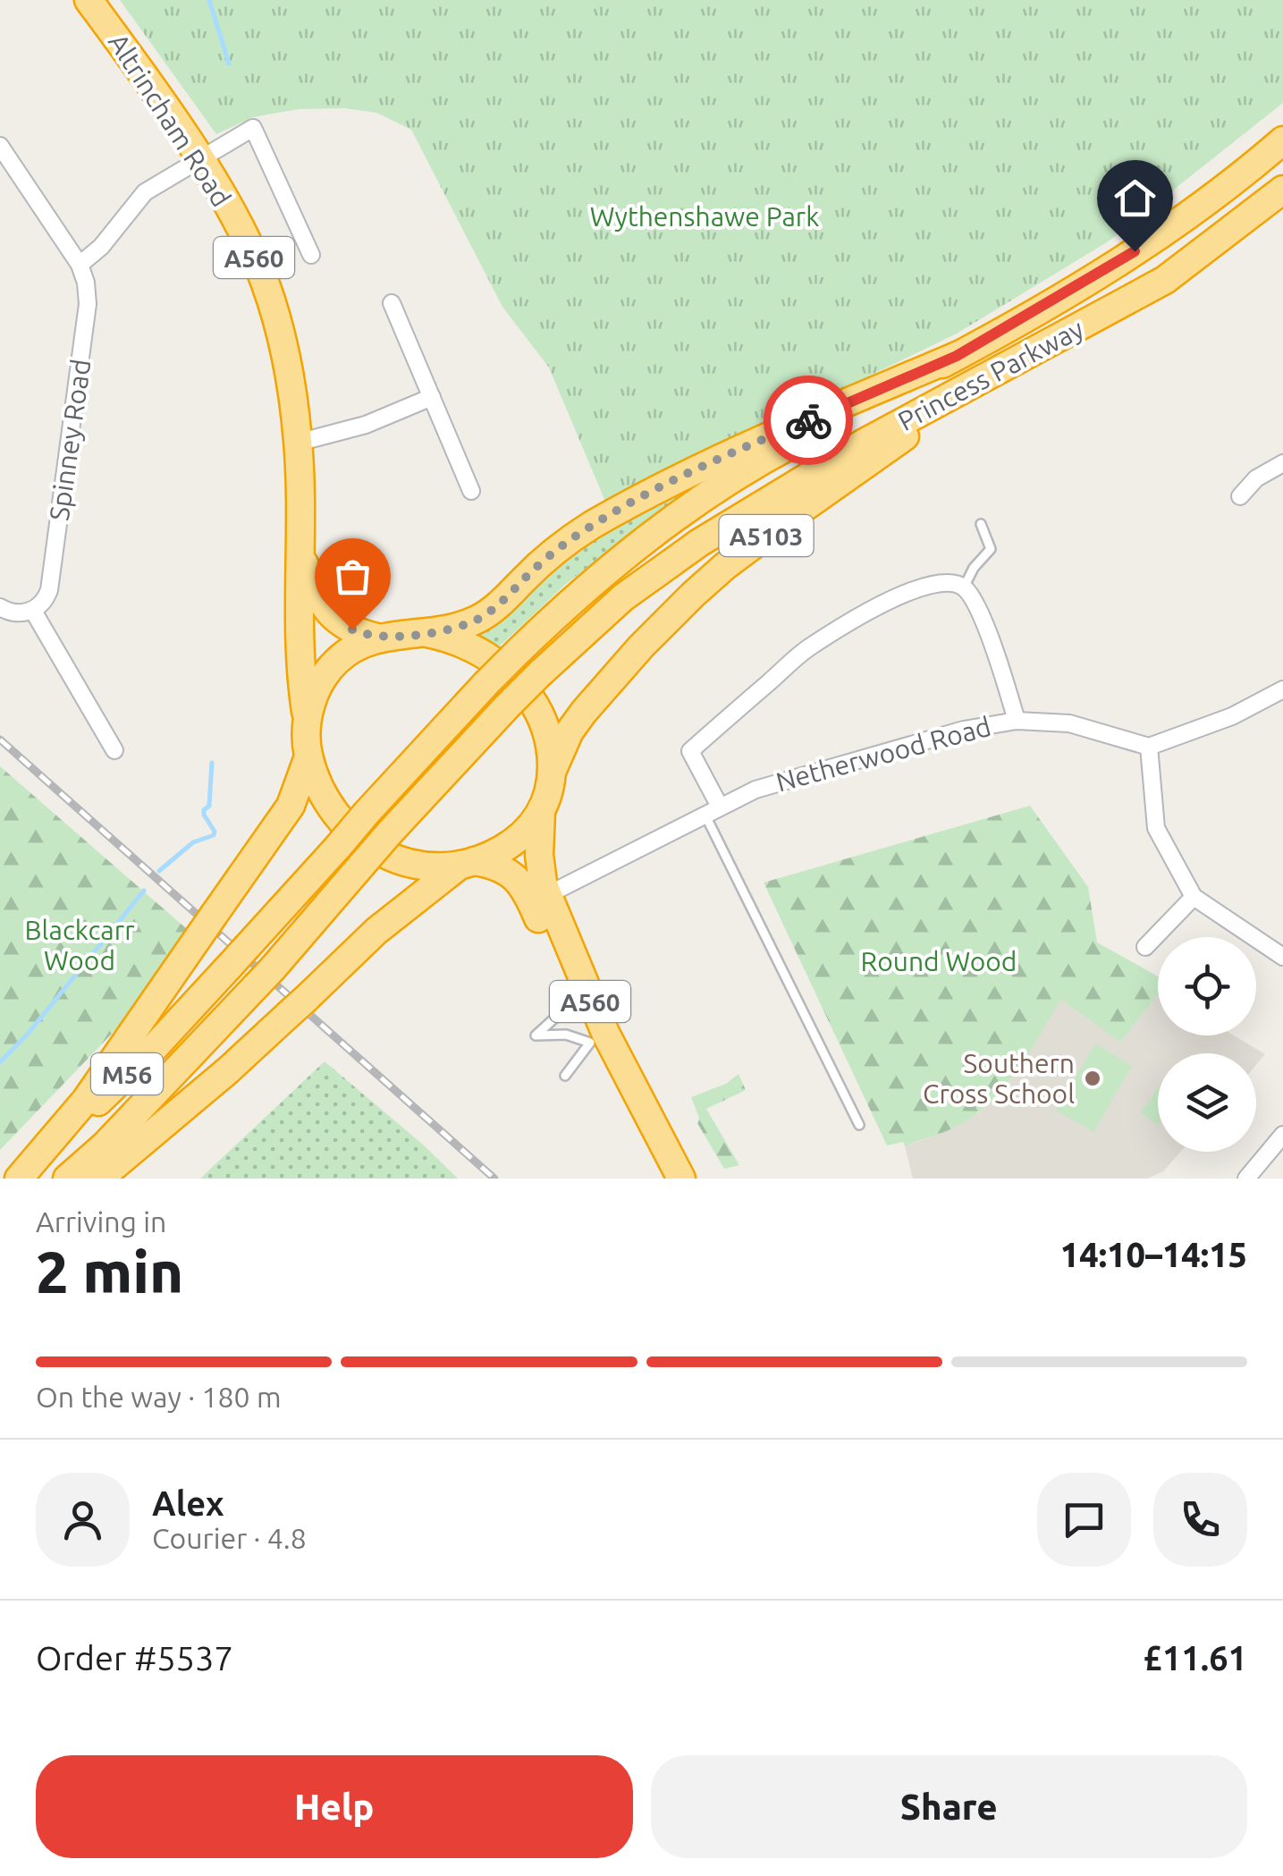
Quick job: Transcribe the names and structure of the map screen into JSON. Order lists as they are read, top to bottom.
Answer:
{
  "streets": {
    "highway": [
      "Altrincham Road",
      "A560",
      "Princess Parkway",
      "A5103",
      "M56"
    ],
    "street": ["Spinney Road", "Netherwood Road"]
  },
  "crossings": [
    ["Altrincham Road", "A560"],
    ["Altrincham Road", "A5103"],
    ["Altrincham Road", "M56"],
    ["A560", "A5103"],
    ["A560", "Netherwood Road"],
    ["A560", "M56"],
    ["Princess Parkway", "A5103"],
    ["Princess Parkway", "M56"],
    ["A5103", "M56"]
  ],
  "parks": ["Wythenshawe Park", "Blackcarr Wood", "Round Wood"],
  "places": ["Southern Cross School"],
  "page": {
    "heading": ["2 min", "Arriving in", "14:10–14:15"],
    "panel": [
      "Alex",
      "Courier · 4.8",
      "Order #5537",
      "£11.61"
    ],
    "bar": "On the way · 180 m",
    "buttons": ["Help", "Share"]
  }
}
